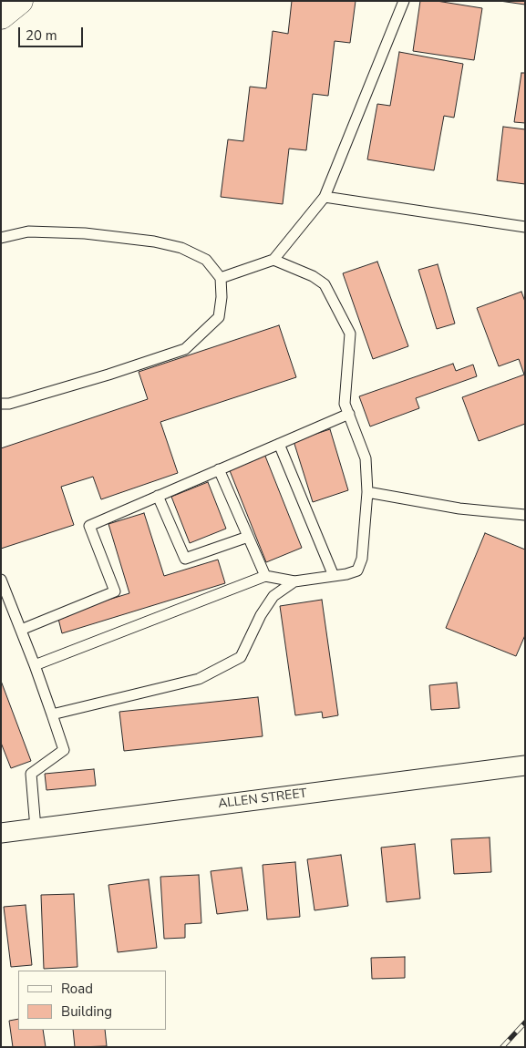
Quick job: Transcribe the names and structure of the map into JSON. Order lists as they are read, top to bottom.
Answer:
{
  "streets": {
    "street": ["ALLEN STREET"]
  },
  "legend": ["Road", "Building"],
  "scale_bar": "20 m"
}
